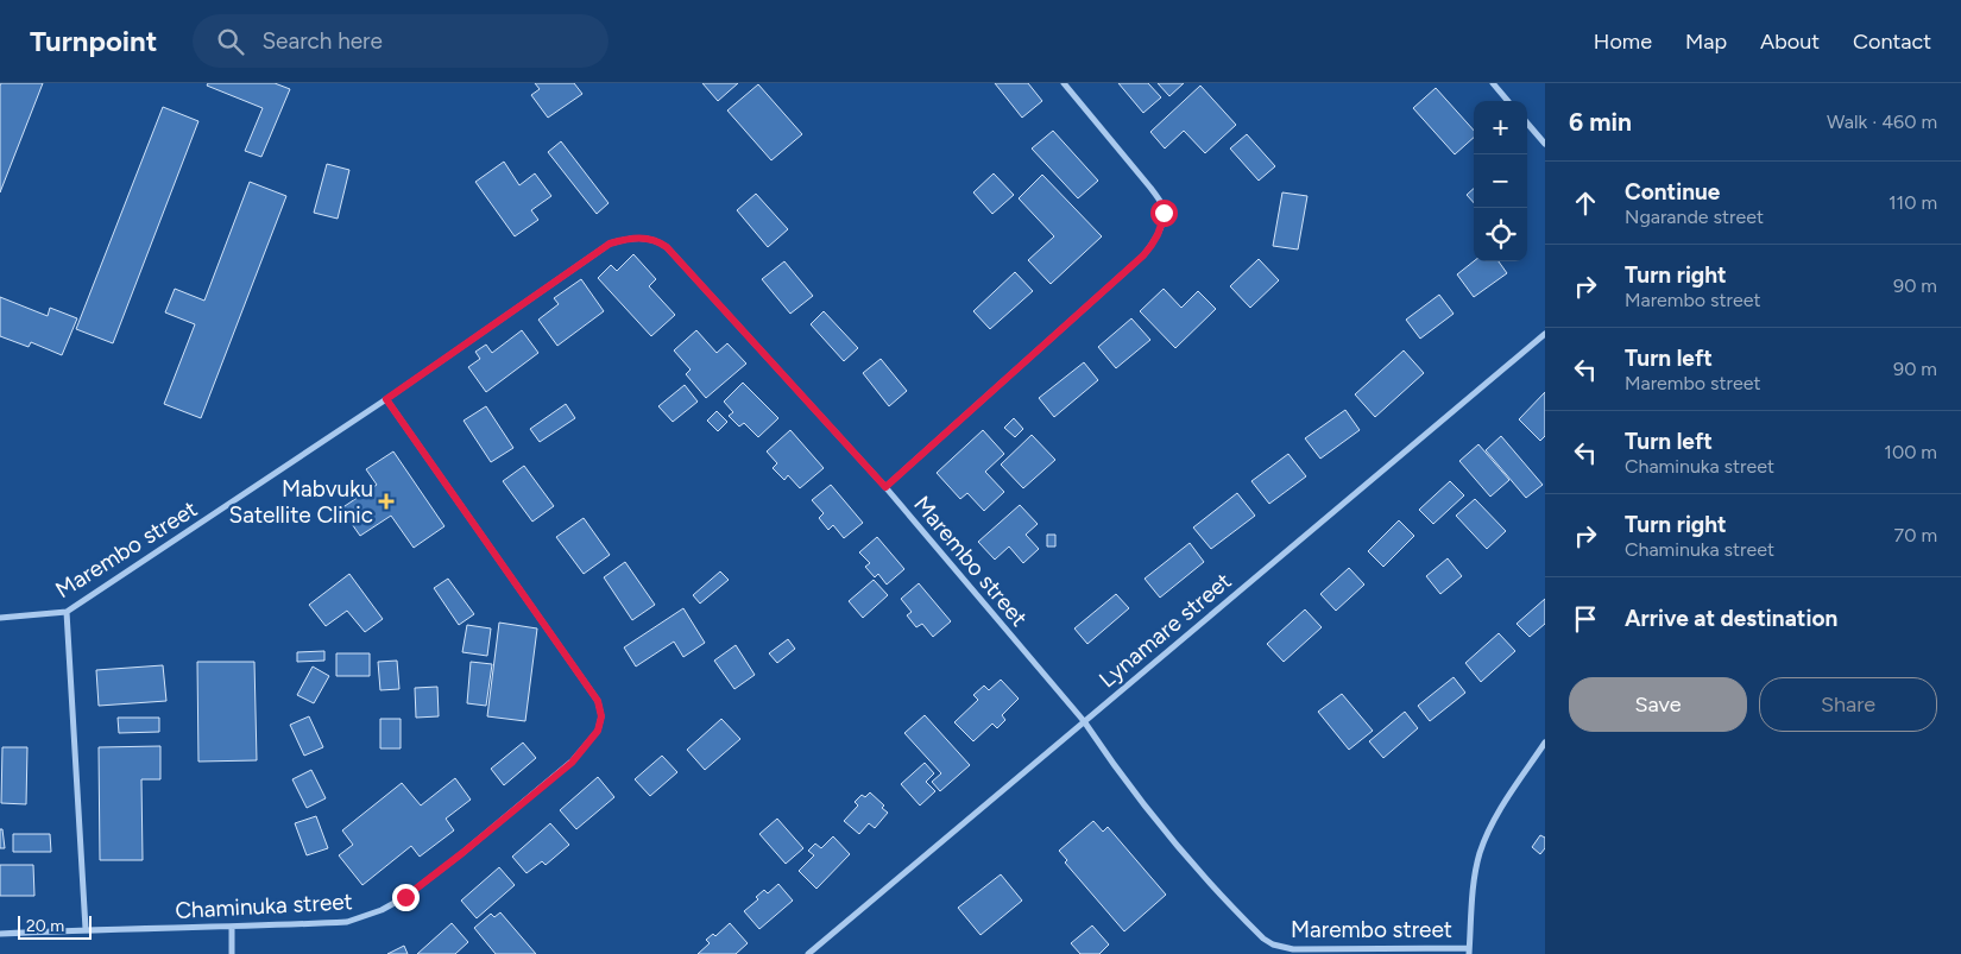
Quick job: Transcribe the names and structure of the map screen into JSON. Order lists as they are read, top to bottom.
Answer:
{
  "streets": {
    "street": ["Marembo street", "Lynamare street", "Chaminuka street"]
  },
  "crossings": [
    ["Marembo street", "Lynamare street"],
    ["Marembo street", "Chaminuka street"]
  ],
  "places": {
    "health": ["Mabvuku Satellite Clinic"]
  },
  "scale_bar": "20 m",
  "page": {
    "header": "Turnpoint",
    "search": "Search here",
    "nav": [
      "Home",
      "Map",
      "About",
      "Contact"
    ],
    "heading": ["6 min", "Walk · 460 m"],
    "map_buttons": ["+", "−"],
    "list": [
      ["Continue", "Ngarande street", "110 m"],
      ["Turn right", "Marembo street", "90 m"],
      ["Turn left", "Marembo street", "90 m"],
      ["Turn left", "Chaminuka street", "100 m"],
      ["Turn right", "Chaminuka street", "70 m"],
      "Arrive at destination"
    ],
    "buttons": ["Save", "Share"],
    "scale": "20 m"
  }
}
